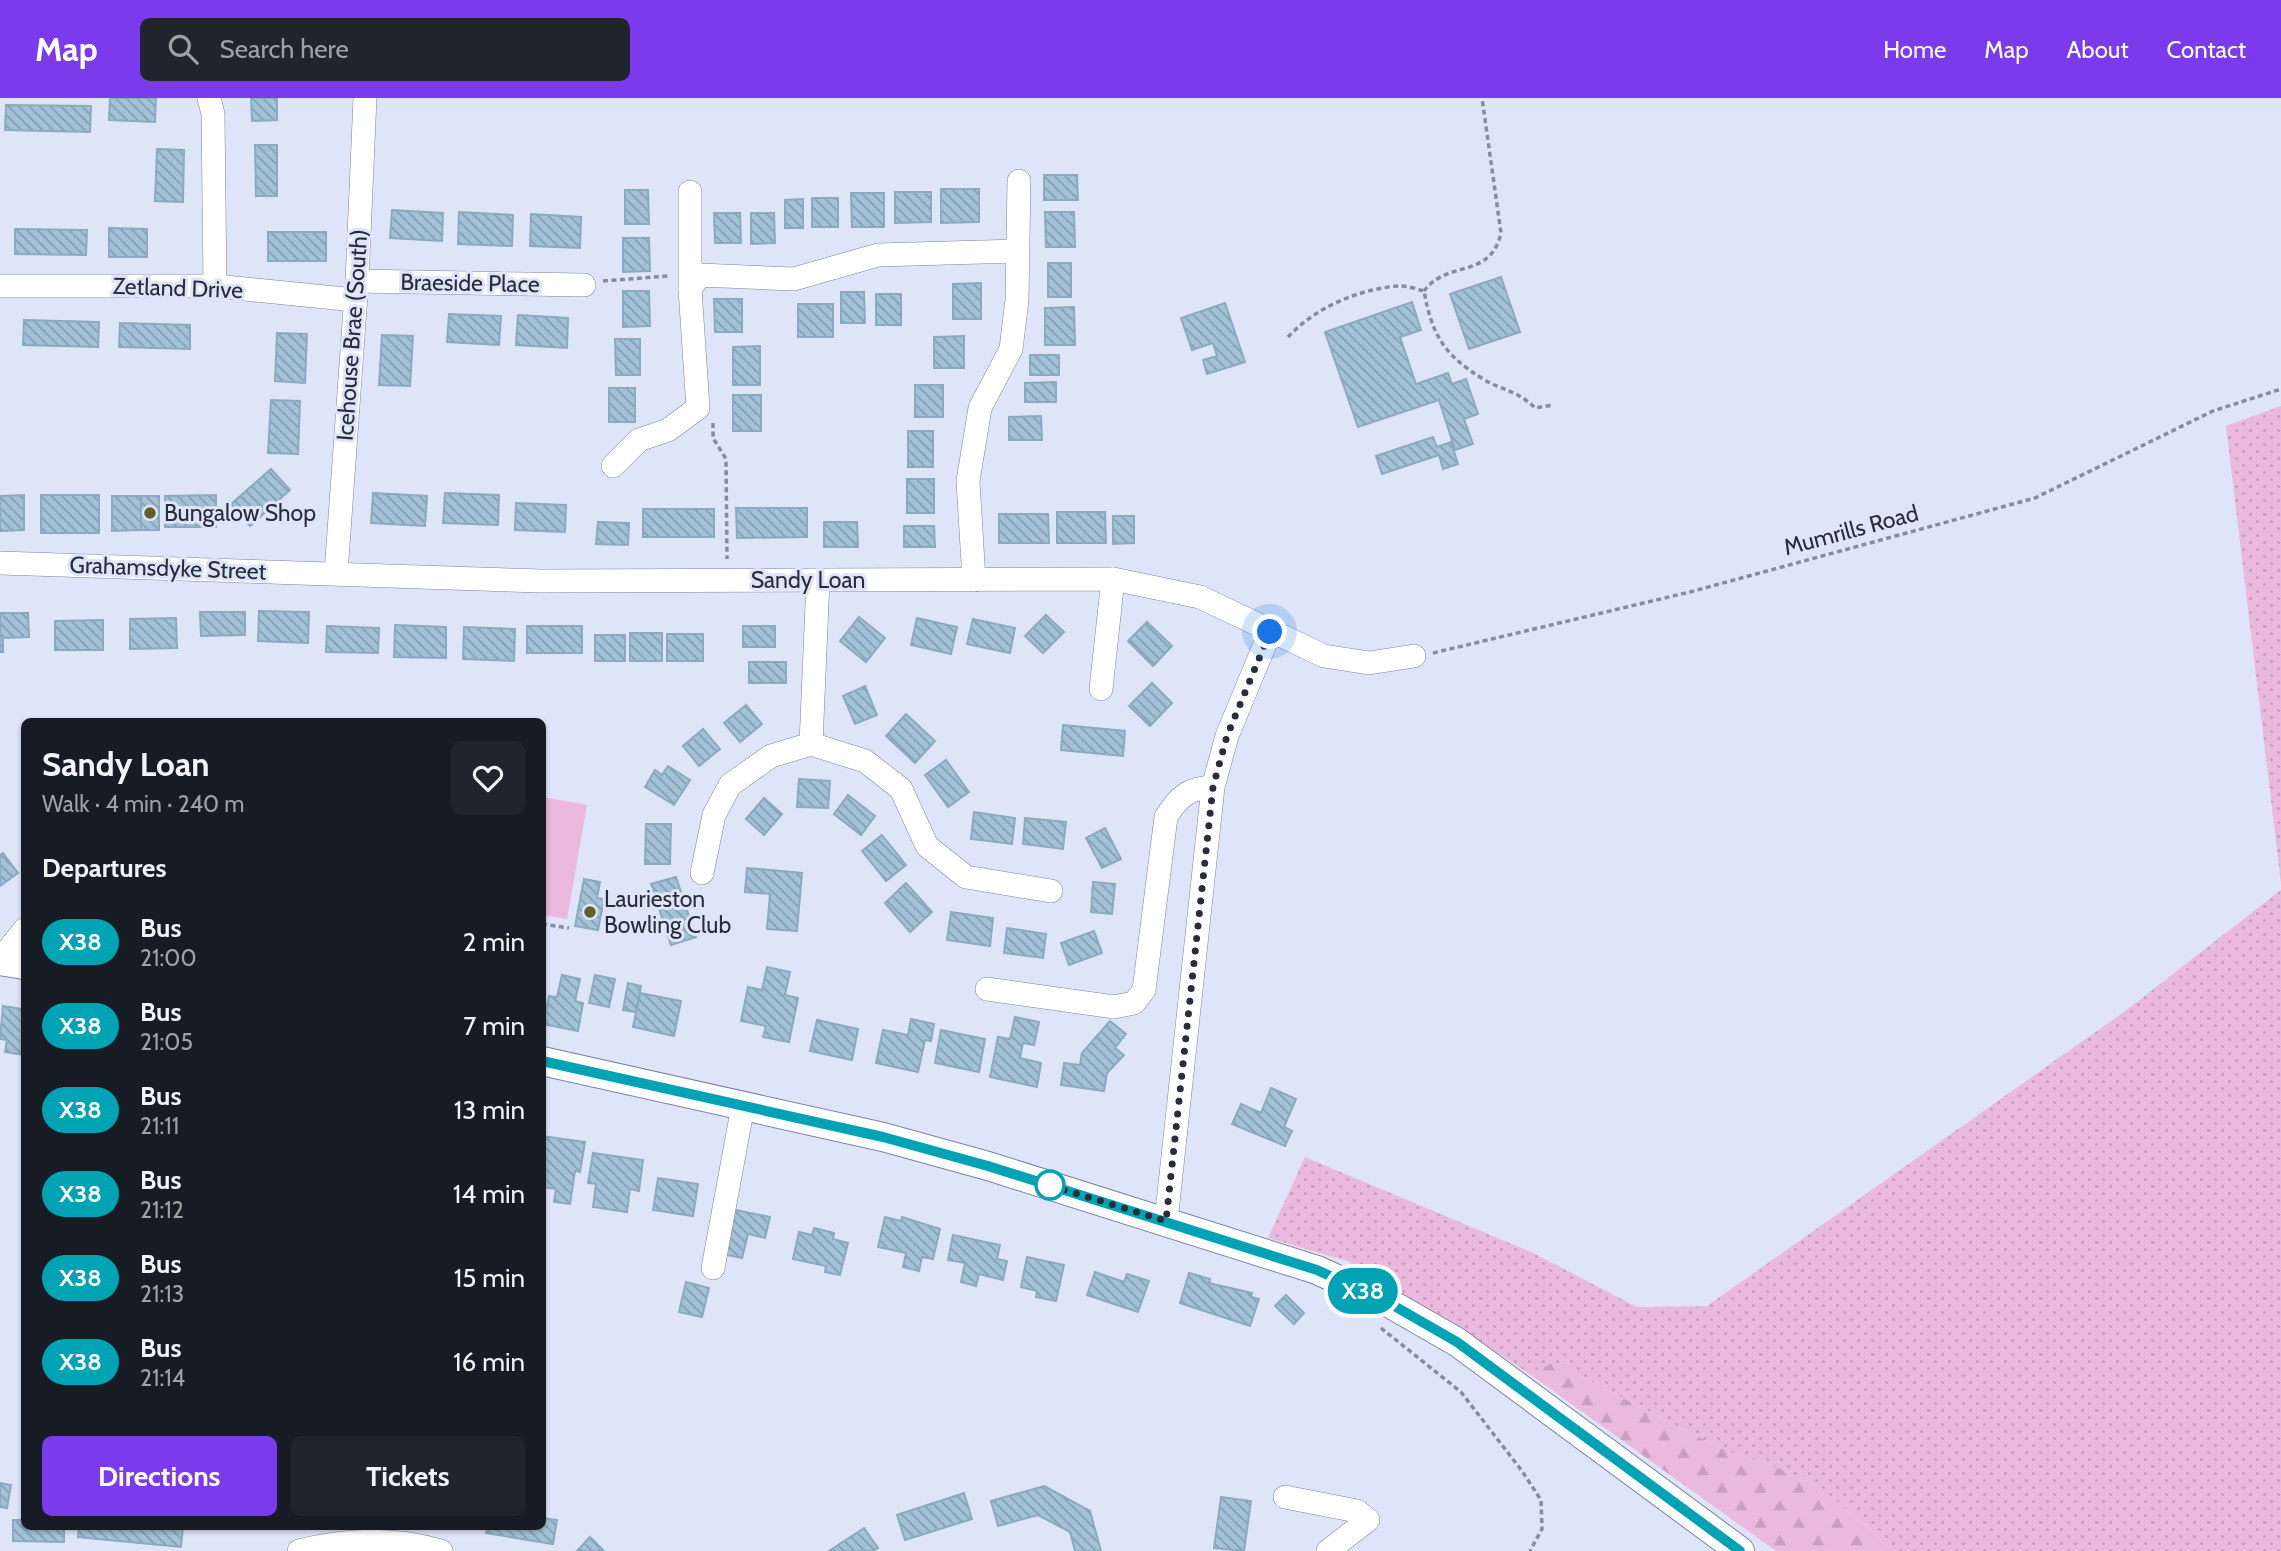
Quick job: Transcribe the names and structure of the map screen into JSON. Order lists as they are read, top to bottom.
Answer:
{
  "streets": {
    "street": [
      "Braeside Place",
      "Zetland Drive",
      "Icehouse Brae (South)",
      "Grahamsdyke Street",
      "Sandy Loan"
    ],
    "path": ["Mumrills Road"]
  },
  "crossings": [
    ["Braeside Place", "Zetland Drive"],
    ["Braeside Place", "Icehouse Brae (South)"],
    ["Zetland Drive", "Icehouse Brae (South)"],
    ["Icehouse Brae (South)", "Grahamsdyke Street"],
    ["Icehouse Brae (South)", "Sandy Loan"],
    ["Mumrills Road", "Sandy Loan"],
    ["Grahamsdyke Street", "Sandy Loan"]
  ],
  "places": ["Bungalow Shop", "Laurieston Bowling Club"],
  "lines": ["bus line X38"],
  "page": {
    "header": "Map",
    "search": "Search here",
    "nav": [
      "Home",
      "Map",
      "About",
      "Contact"
    ],
    "on_map": "X38",
    "heading": [
      ["Sandy Loan", "Walk · 4 min · 240 m"],
      "Departures"
    ],
    "list": [
      {
        "mark": "X38",
        "name": "Bus",
        "note": "21:00",
        "value": "2 min"
      },
      {
        "mark": "X38",
        "name": "Bus",
        "note": "21:05",
        "value": "7 min"
      },
      {
        "mark": "X38",
        "name": "Bus",
        "note": "21:11",
        "value": "13 min"
      },
      {
        "mark": "X38",
        "name": "Bus",
        "note": "21:12",
        "value": "14 min"
      },
      {
        "mark": "X38",
        "name": "Bus",
        "note": "21:13",
        "value": "15 min"
      },
      {
        "mark": "X38",
        "name": "Bus",
        "note": "21:14",
        "value": "16 min"
      }
    ],
    "buttons": ["Directions", "Tickets"]
  }
}
